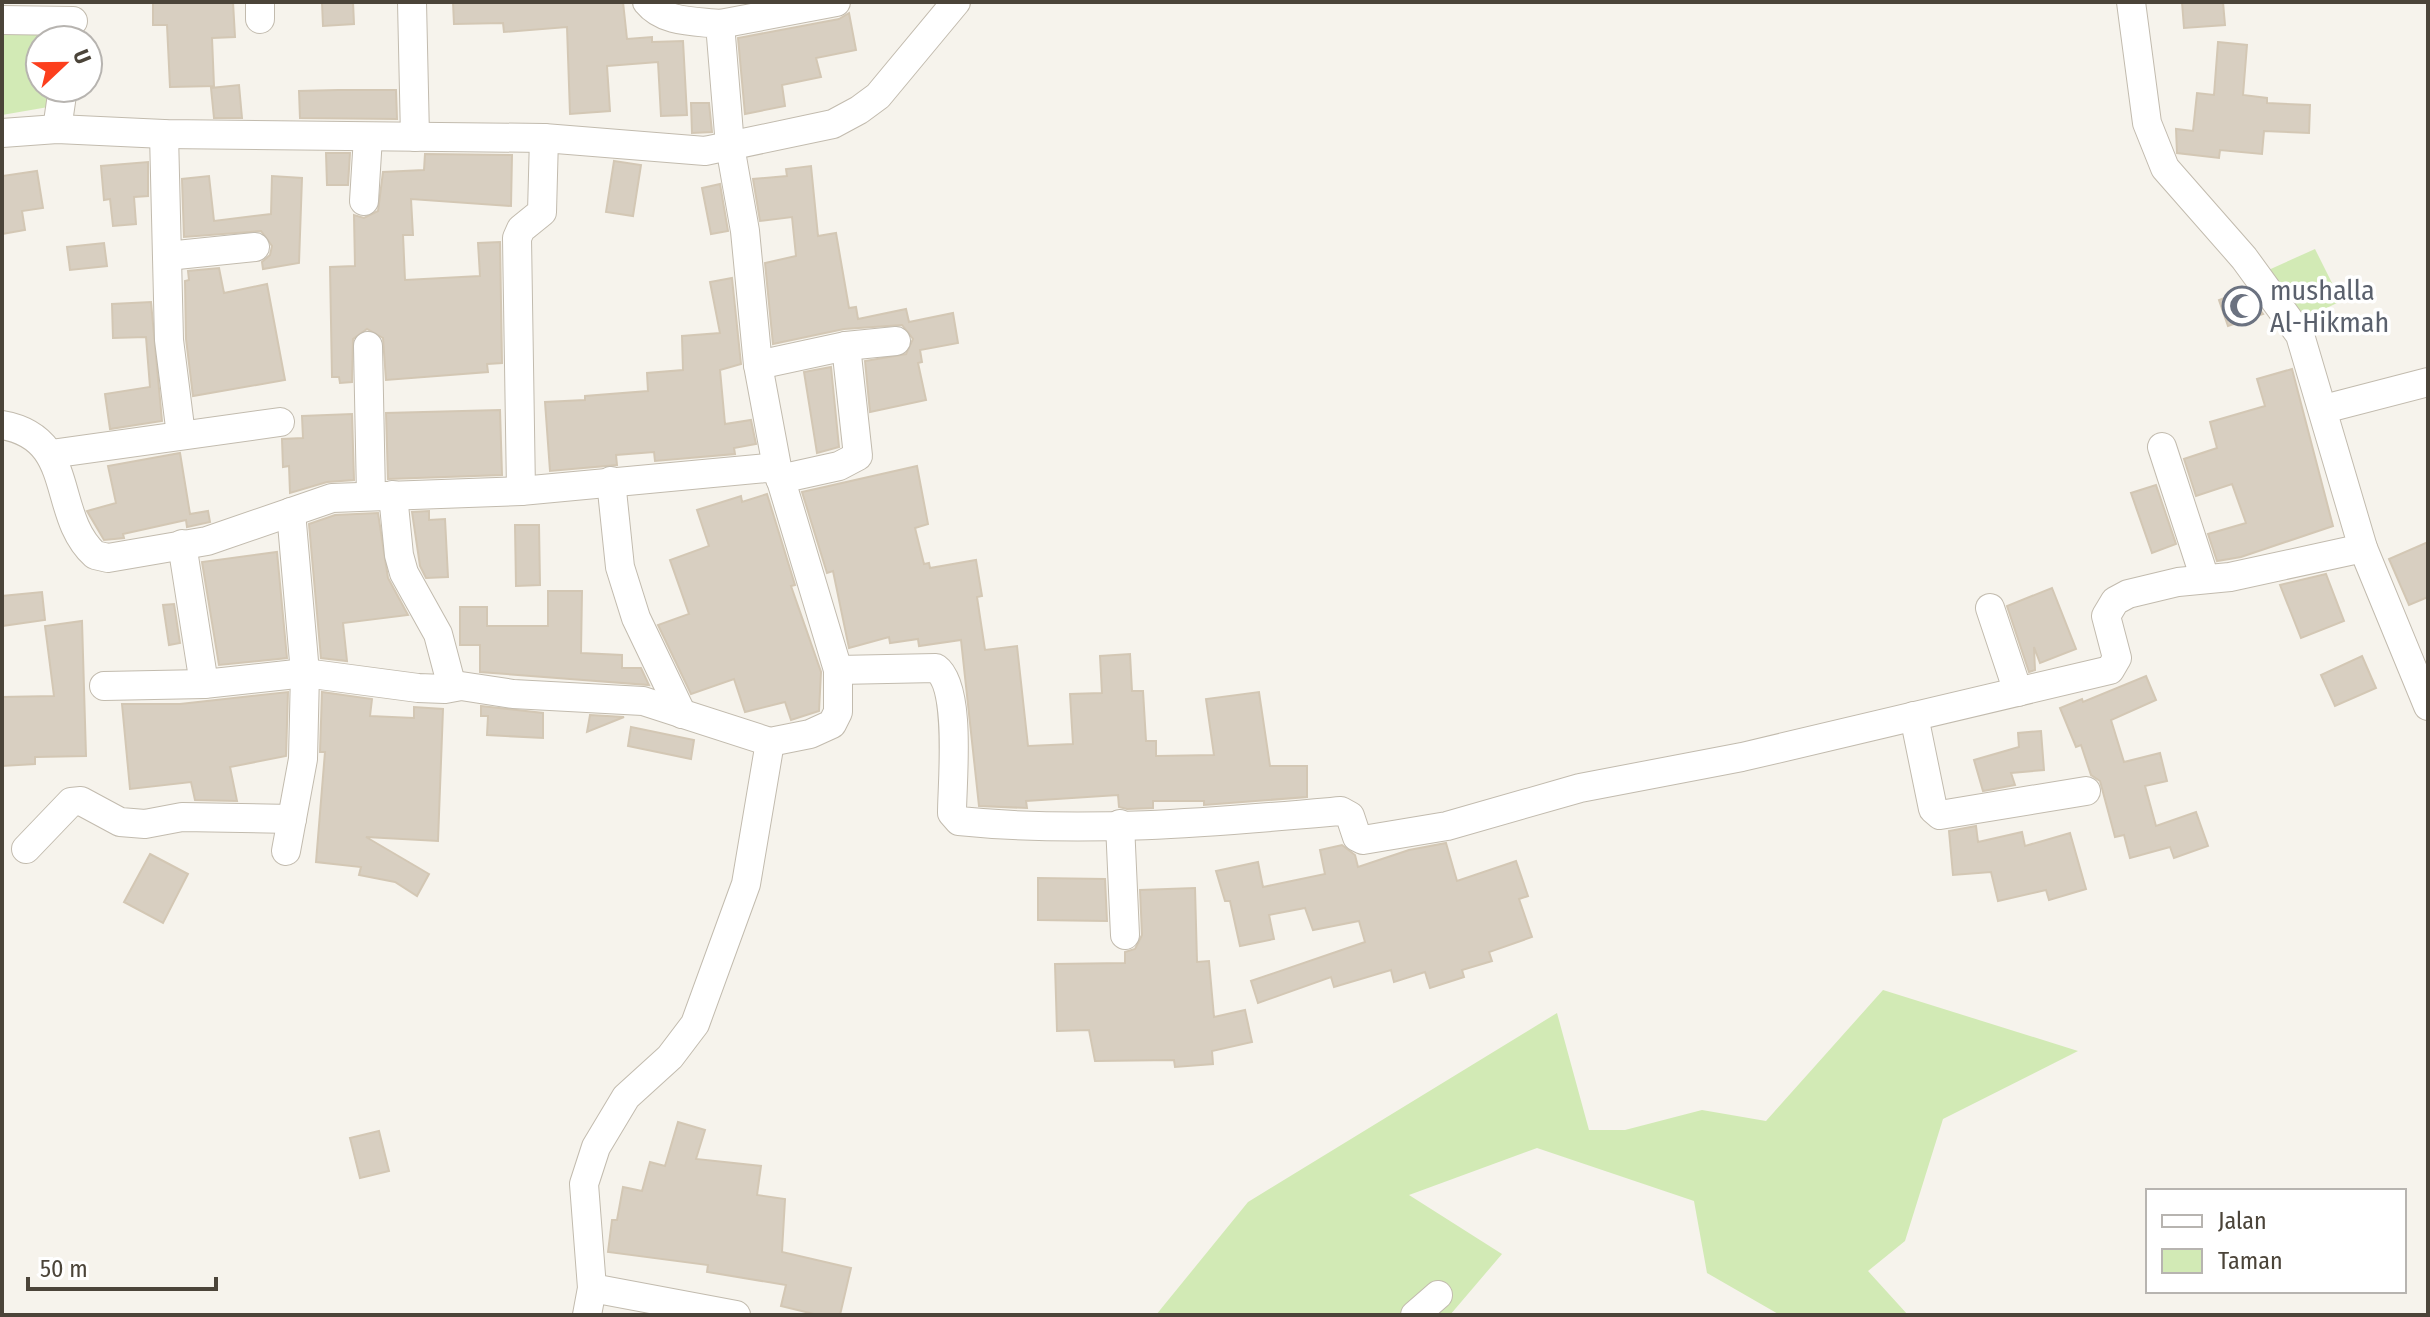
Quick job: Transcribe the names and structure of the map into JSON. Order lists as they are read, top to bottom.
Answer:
{
  "places": {
    "mosque": ["mushalla Al-Hikmah"]
  },
  "legend": ["Jalan", "Taman"],
  "scale_bar": "50 m",
  "north": "right"
}
